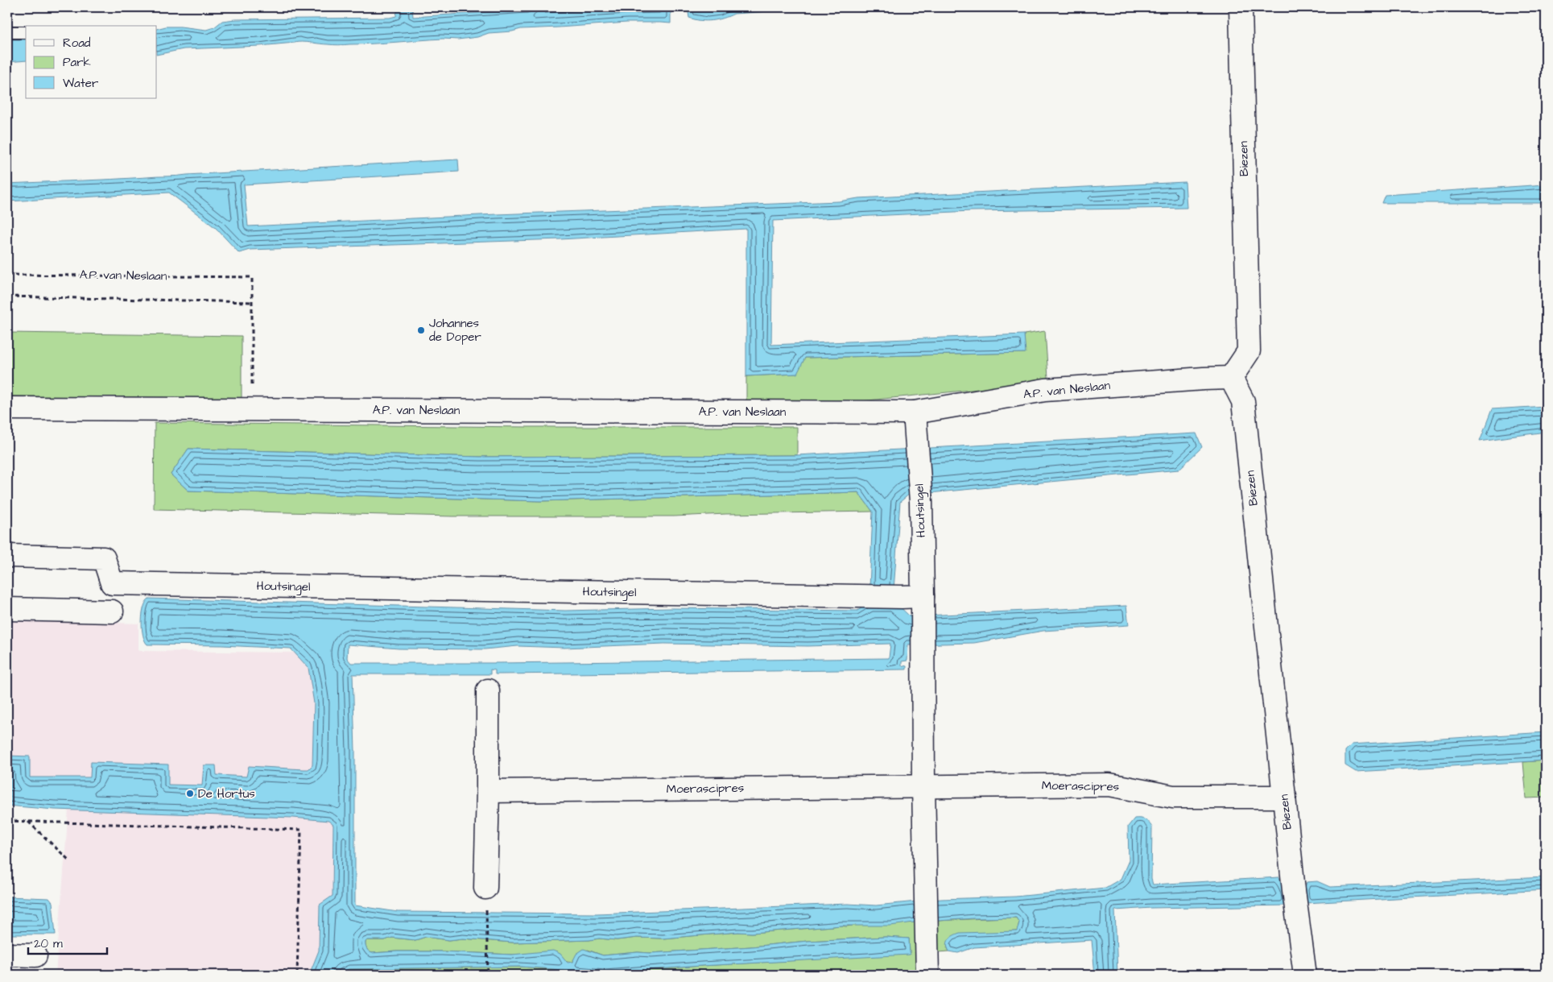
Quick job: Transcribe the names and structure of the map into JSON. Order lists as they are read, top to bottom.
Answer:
{
  "streets": {
    "street": [
      "Biezen",
      "A.P. van Neslaan",
      "Houtsingel",
      "Moerascipres"
    ]
  },
  "crossings": [
    ["Biezen", "A.P. van Neslaan"],
    ["Biezen", "Moerascipres"],
    ["A.P. van Neslaan", "Houtsingel"]
  ],
  "places": ["Johannes de Doper", "De Hortus"],
  "legend": ["Road", "Park", "Water"],
  "scale_bar": "20 m"
}
